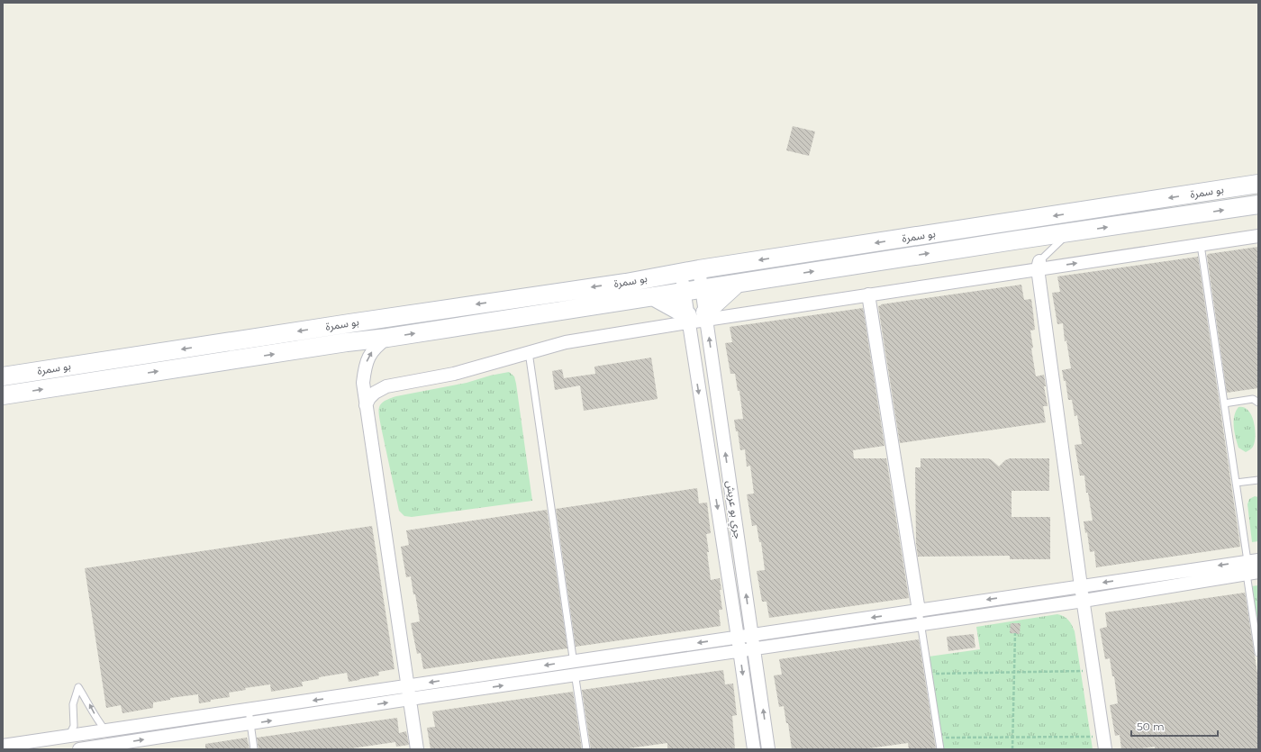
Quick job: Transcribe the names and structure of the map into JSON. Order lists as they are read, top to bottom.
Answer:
{
  "streets": {
    "street": ["بو سمرة", "جري بو عريش"]
  },
  "crossings": [
    ["بو سمرة", "جري بو عريش"]
  ],
  "scale_bar": "50 m"
}
